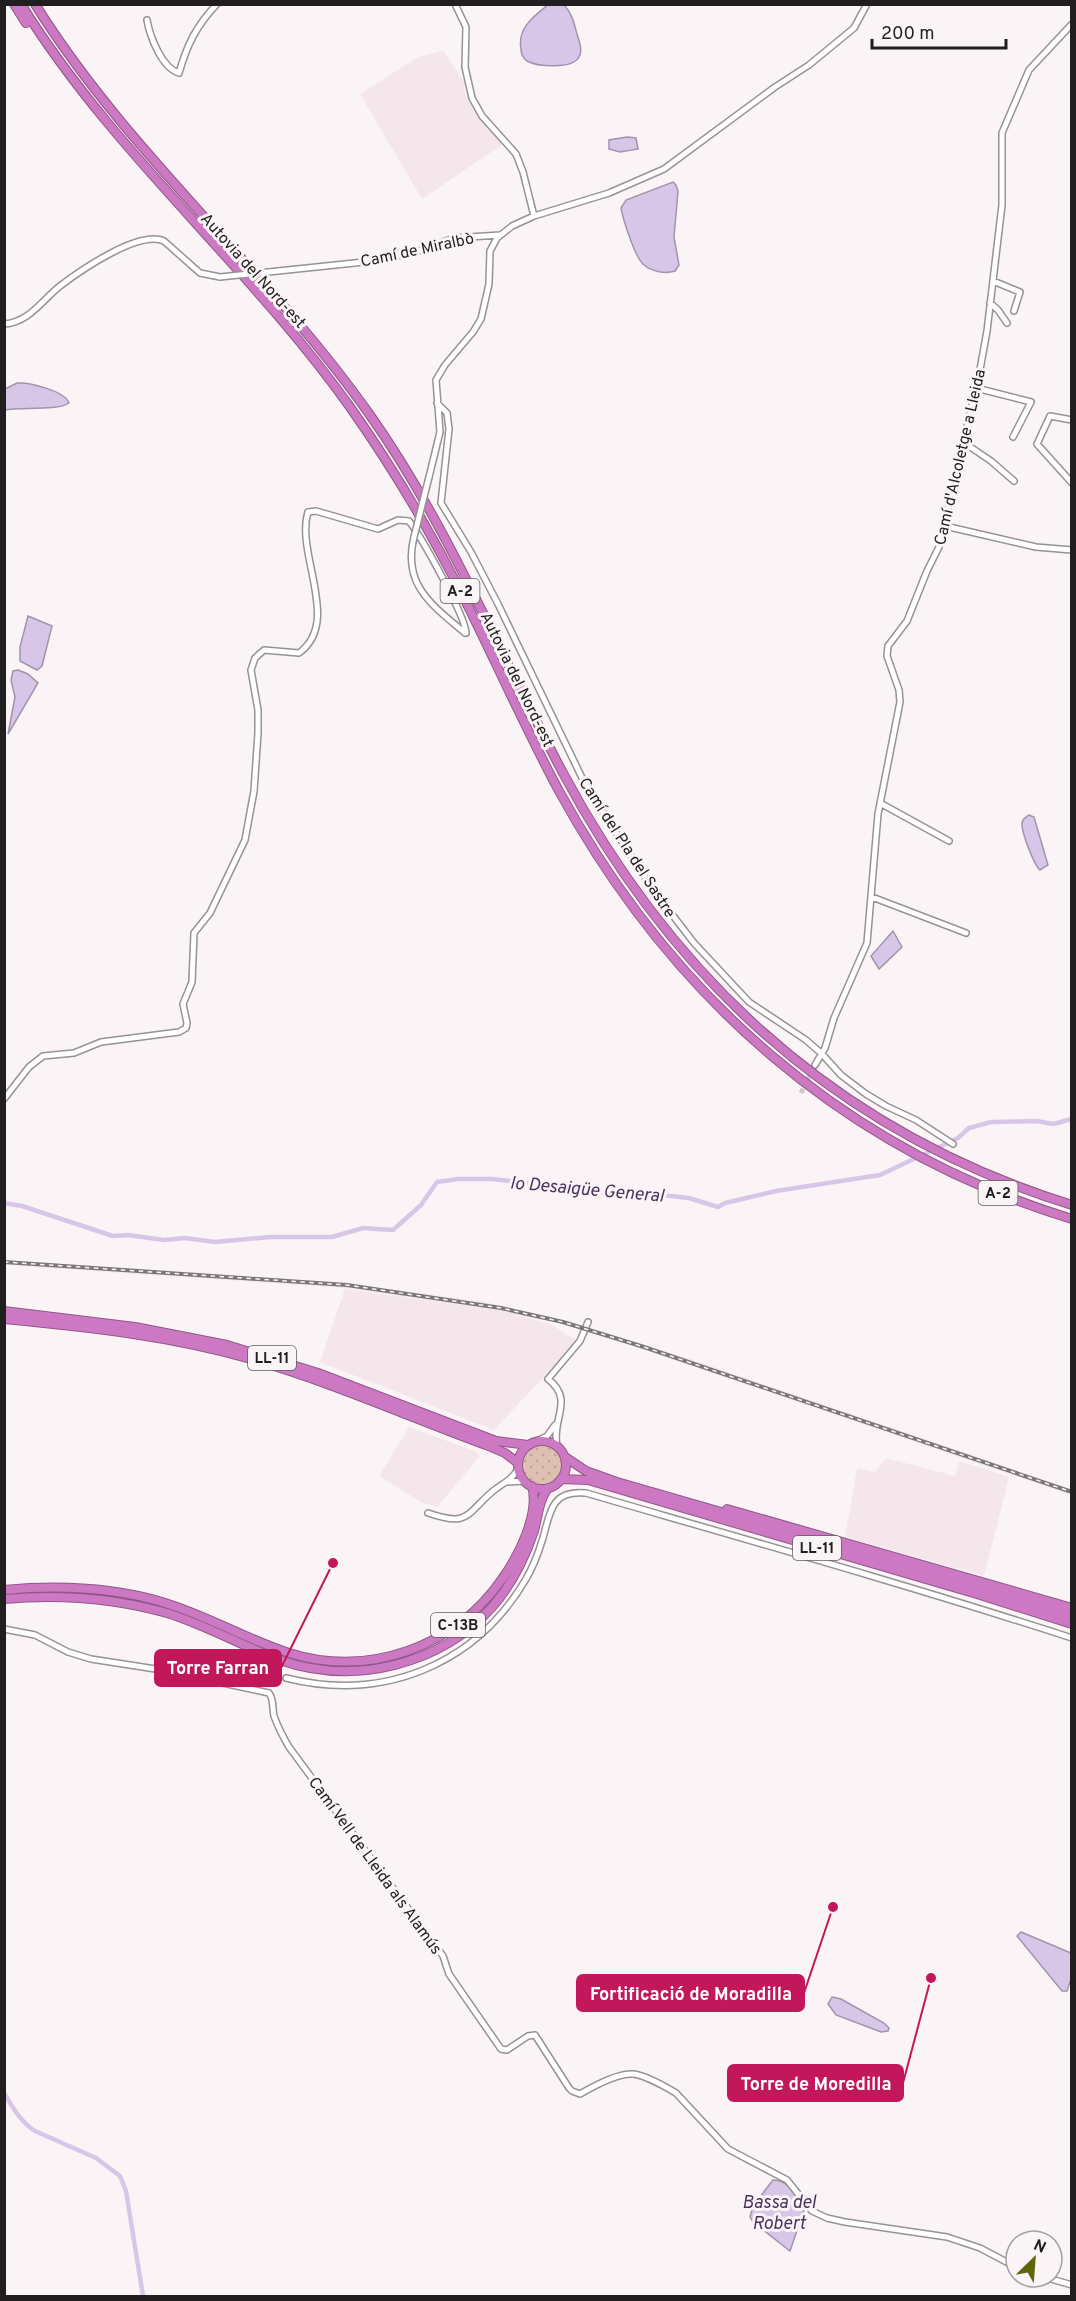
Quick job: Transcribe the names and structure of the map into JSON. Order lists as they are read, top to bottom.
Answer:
{
  "streets": {
    "highway": [
      "Autovia del Nord-est",
      "A-2",
      "LL-11",
      "C-13B"
    ],
    "street": [
      "Camí de Miralbò",
      "Camí d'Alcoletge a Lleida",
      "Camí del Pla del Sastre",
      "Camí Vell de Lleida als Alamús"
    ]
  },
  "crossings": [
    ["Camí d'Alcoletge a Lleida", "Camí del Pla del Sastre"],
    ["LL-11", "C-13B"]
  ],
  "water": ["lo Desaigüe General", "Bassa del Robert"],
  "places": ["Torre Farran", "Fortificació de Moradilla", "Torre de Moredilla"],
  "scale_bar": "200 m",
  "north": "top right"
}
